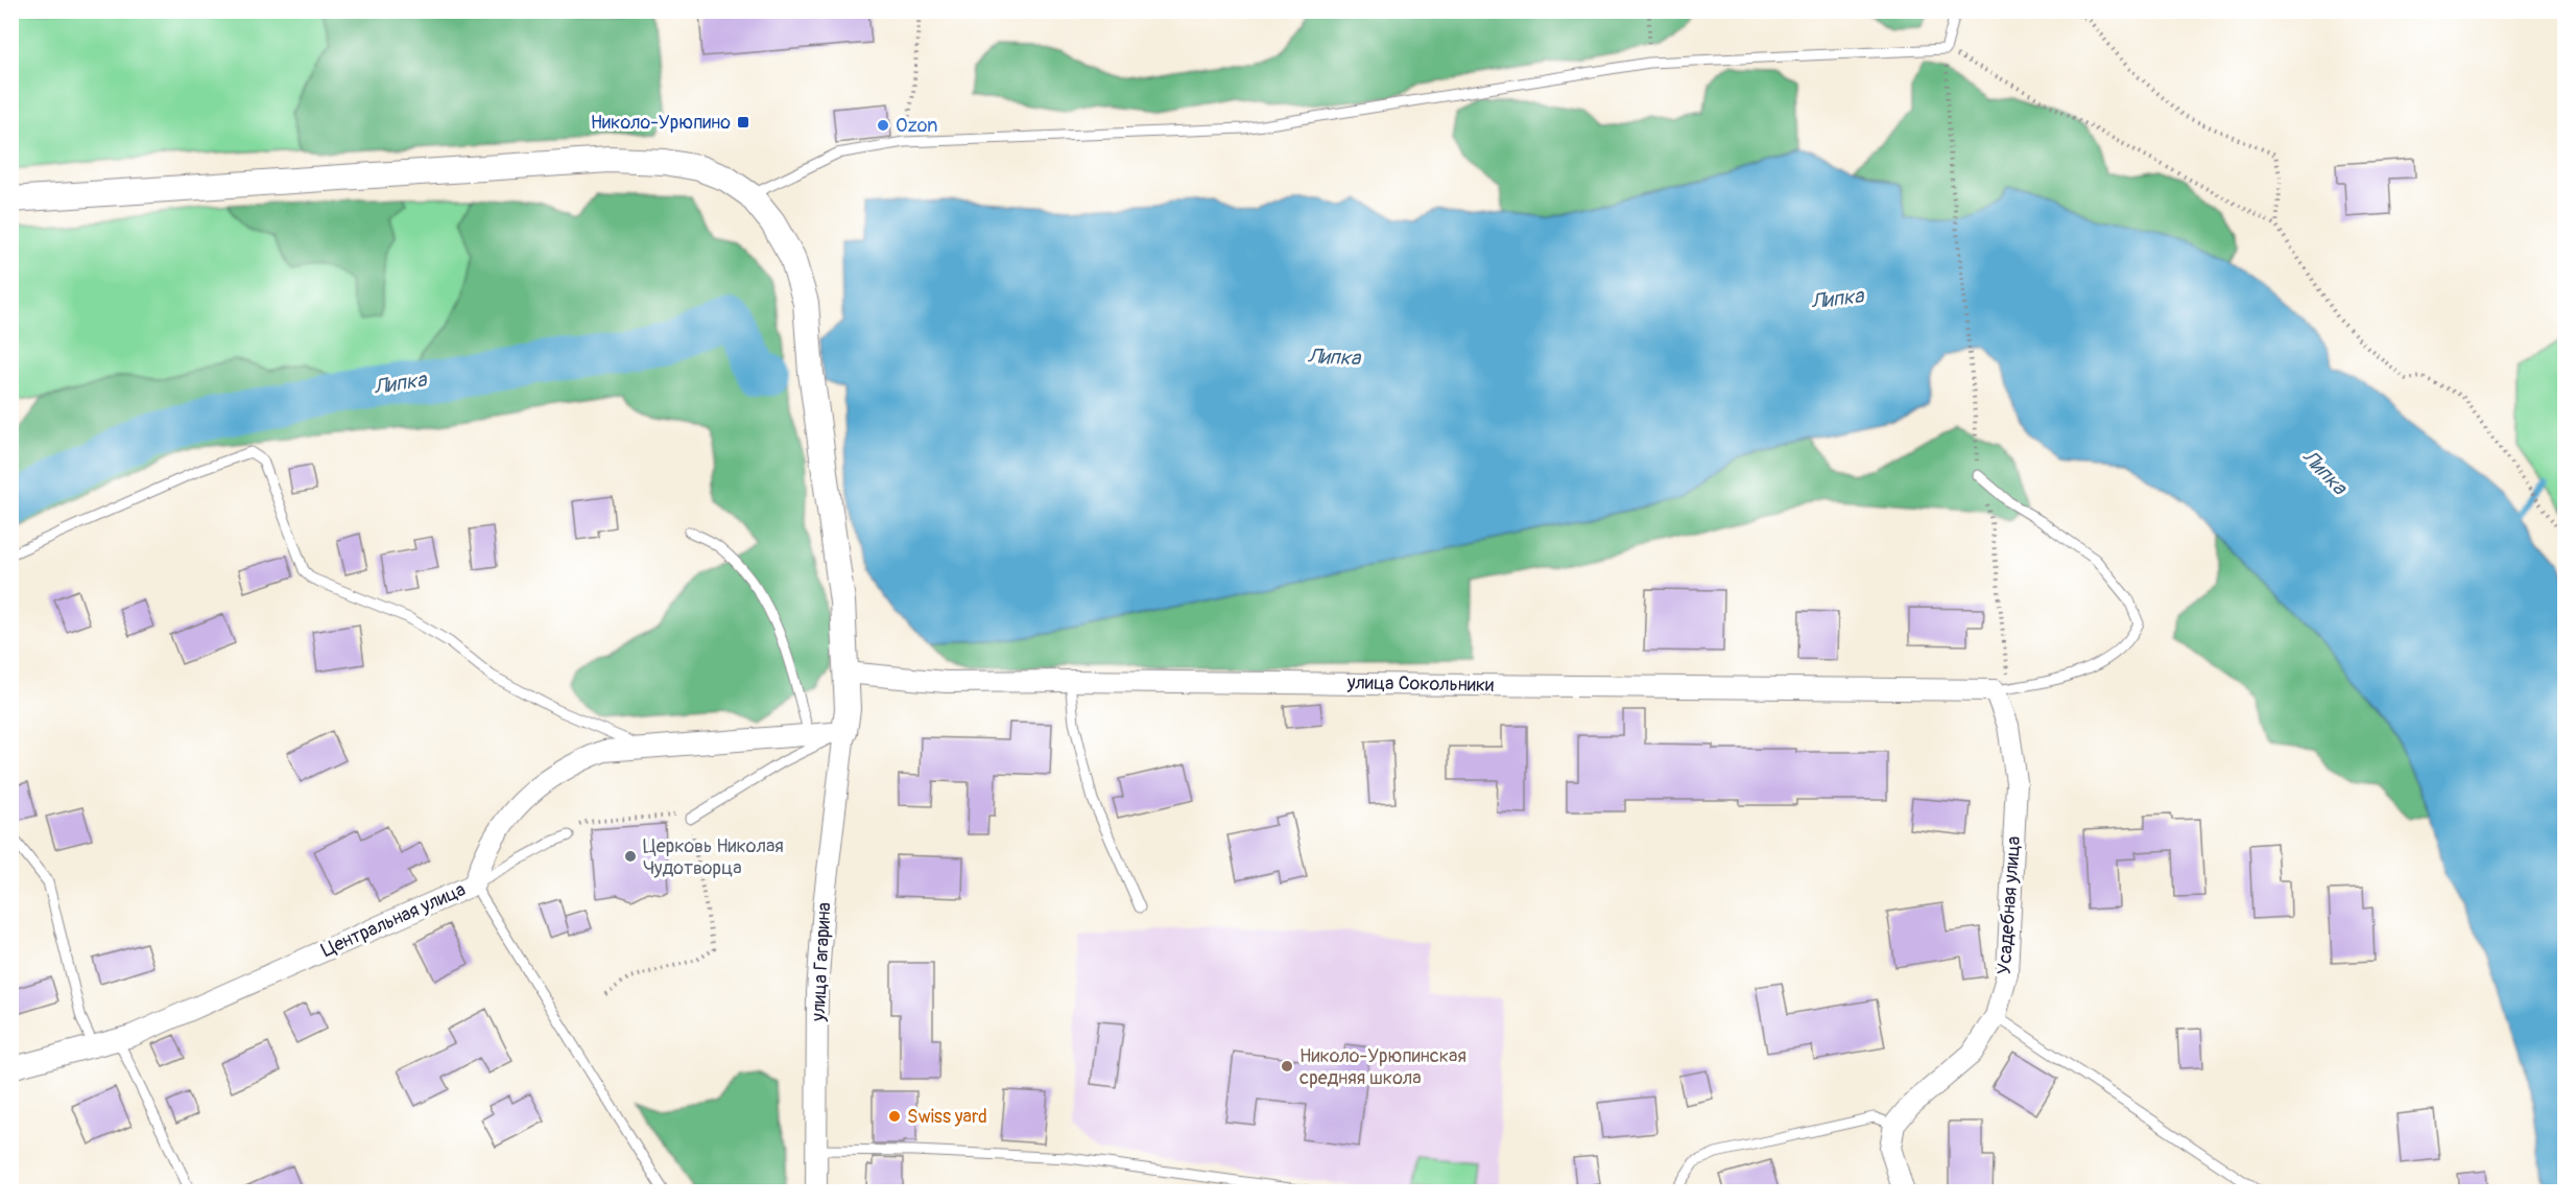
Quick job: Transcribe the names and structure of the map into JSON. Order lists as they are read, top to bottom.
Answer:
{
  "streets": {
    "street": [
      "улица Сокольники",
      "Усадебная улица",
      "Центральная улица",
      "улица Гагарина"
    ]
  },
  "crossings": [
    ["улица Сокольники", "Усадебная улица"],
    ["Центральная улица", "улица Гагарина"]
  ],
  "water": ["Липка"],
  "places": {
    "transit": ["Николо-Урюпино"],
    "other": [
      "Ozon",
      "Церковь Николая Чудотворца",
      "Николо-Урюпинская средняя школа",
      "Swiss yard"
    ]
  }
}
